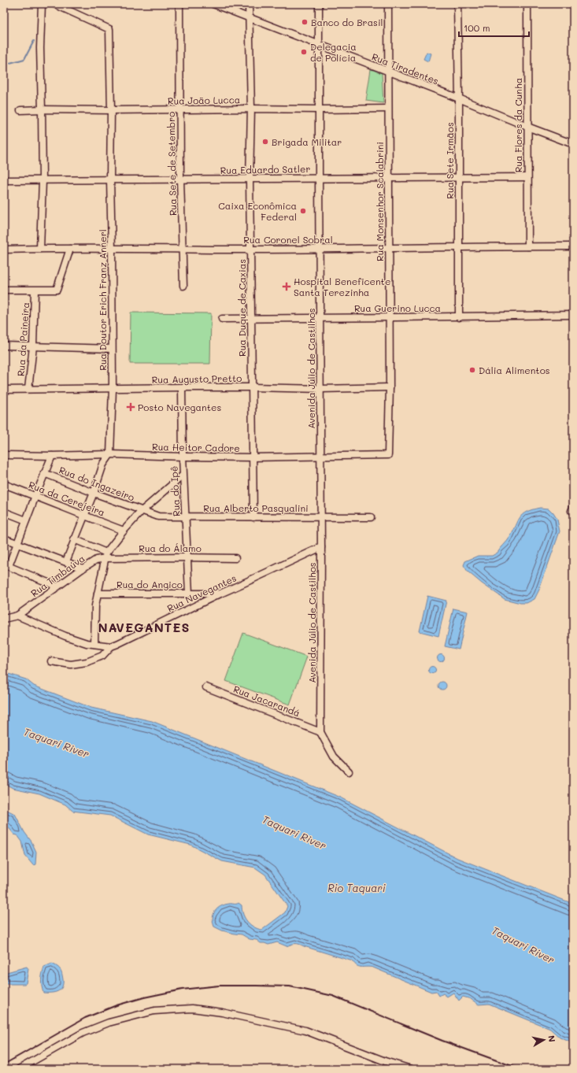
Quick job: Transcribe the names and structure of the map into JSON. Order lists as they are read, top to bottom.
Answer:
{
  "streets": {
    "street": [
      "Rua Tiradentes",
      "Rua João Lucca",
      "Rua Flores da Cunha",
      "Rua Sete Irmãos",
      "Rua Sete de Setembro",
      "Rua Eduardo Satler",
      "Rua Monsenhor Scalabrini",
      "Rua Coronel Sobral",
      "Rua Doutor Erich Franz Annerl",
      "Rua Duque de Caxias",
      "Rua Guerino Lucca",
      "Rua da Paineira",
      "Avenida Júlio de Castilhos",
      "Rua Augusto Pretto",
      "Rua Heitor Cadore",
      "Rua do Ingazeiro",
      "Rua do Ipê",
      "Rua da Cerejeira",
      "Rua Alberto Pasqualini",
      "Rua do Álamo",
      "Rua Timbaúva",
      "Rua do Angico",
      "Rua Navegantes",
      "Rua Jacarandá"
    ]
  },
  "crossings": [
    ["Rua Tiradentes", "Rua Flores da Cunha"],
    ["Rua Tiradentes", "Rua Sete Irmãos"],
    ["Rua Tiradentes", "Rua Monsenhor Scalabrini"],
    ["Rua Tiradentes", "Rua Duque de Caxias"],
    ["Rua Tiradentes", "Avenida Júlio de Castilhos"],
    ["Rua João Lucca", "Rua Sete de Setembro"],
    ["Rua João Lucca", "Rua Monsenhor Scalabrini"],
    ["Rua João Lucca", "Rua Doutor Erich Franz Annerl"],
    ["Rua João Lucca", "Rua Duque de Caxias"],
    ["Rua João Lucca", "Avenida Júlio de Castilhos"],
    ["Rua Flores da Cunha", "Rua Eduardo Satler"],
    ["Rua Flores da Cunha", "Rua Coronel Sobral"],
    ["Rua Sete Irmãos", "Rua Eduardo Satler"],
    ["Rua Sete Irmãos", "Rua Coronel Sobral"],
    ["Rua Sete Irmãos", "Rua Guerino Lucca"],
    ["Rua Sete de Setembro", "Rua Eduardo Satler"],
    ["Rua Sete de Setembro", "Rua Coronel Sobral"],
    ["Rua Eduardo Satler", "Rua Monsenhor Scalabrini"],
    ["Rua Eduardo Satler", "Rua Doutor Erich Franz Annerl"],
    ["Rua Eduardo Satler", "Rua Duque de Caxias"],
    ["Rua Eduardo Satler", "Avenida Júlio de Castilhos"],
    ["Rua Monsenhor Scalabrini", "Rua Coronel Sobral"],
    ["Rua Monsenhor Scalabrini", "Rua Guerino Lucca"],
    ["Rua Monsenhor Scalabrini", "Rua Augusto Pretto"],
    ["Rua Monsenhor Scalabrini", "Rua Heitor Cadore"],
    ["Rua Coronel Sobral", "Rua Doutor Erich Franz Annerl"],
    ["Rua Coronel Sobral", "Rua Duque de Caxias"],
    ["Rua Coronel Sobral", "Avenida Júlio de Castilhos"],
    ["Rua Doutor Erich Franz Annerl", "Rua Augusto Pretto"],
    ["Rua Doutor Erich Franz Annerl", "Rua Heitor Cadore"],
    ["Rua Doutor Erich Franz Annerl", "Rua do Ingazeiro"],
    ["Rua Doutor Erich Franz Annerl", "Rua da Cerejeira"],
    ["Rua Duque de Caxias", "Rua Guerino Lucca"],
    ["Rua Duque de Caxias", "Rua Augusto Pretto"],
    ["Rua Duque de Caxias", "Rua Heitor Cadore"],
    ["Rua Duque de Caxias", "Rua Alberto Pasqualini"],
    ["Rua Guerino Lucca", "Avenida Júlio de Castilhos"],
    ["Rua da Paineira", "Rua Augusto Pretto"],
    ["Avenida Júlio de Castilhos", "Rua Augusto Pretto"],
    ["Avenida Júlio de Castilhos", "Rua Heitor Cadore"],
    ["Avenida Júlio de Castilhos", "Rua Alberto Pasqualini"],
    ["Avenida Júlio de Castilhos", "Rua Navegantes"],
    ["Avenida Júlio de Castilhos", "Rua Jacarandá"],
    ["Rua Augusto Pretto", "Rua do Ipê"],
    ["Rua Heitor Cadore", "Rua do Ipê"],
    ["Rua do Ingazeiro", "Rua Alberto Pasqualini"],
    ["Rua do Ipê", "Rua Alberto Pasqualini"],
    ["Rua do Ipê", "Rua do Álamo"],
    ["Rua do Ipê", "Rua do Angico"],
    ["Rua do Álamo", "Rua Timbaúva"],
    ["Rua do Angico", "Rua Navegantes"]
  ],
  "districts": ["NAVEGANTES"],
  "water": ["Taquari River", "Rio Taquari"],
  "places": {
    "other": [
      "Banco do Brasil",
      "Delegacia de Polícia",
      "Brigada Militar",
      "Caixa Econômica Federal",
      "Dália Alimentos"
    ],
    "health": ["Hospital Beneficente Santa Terezinha", "Posto Navegantes"]
  },
  "scale_bar": "100 m",
  "north": "right"
}
